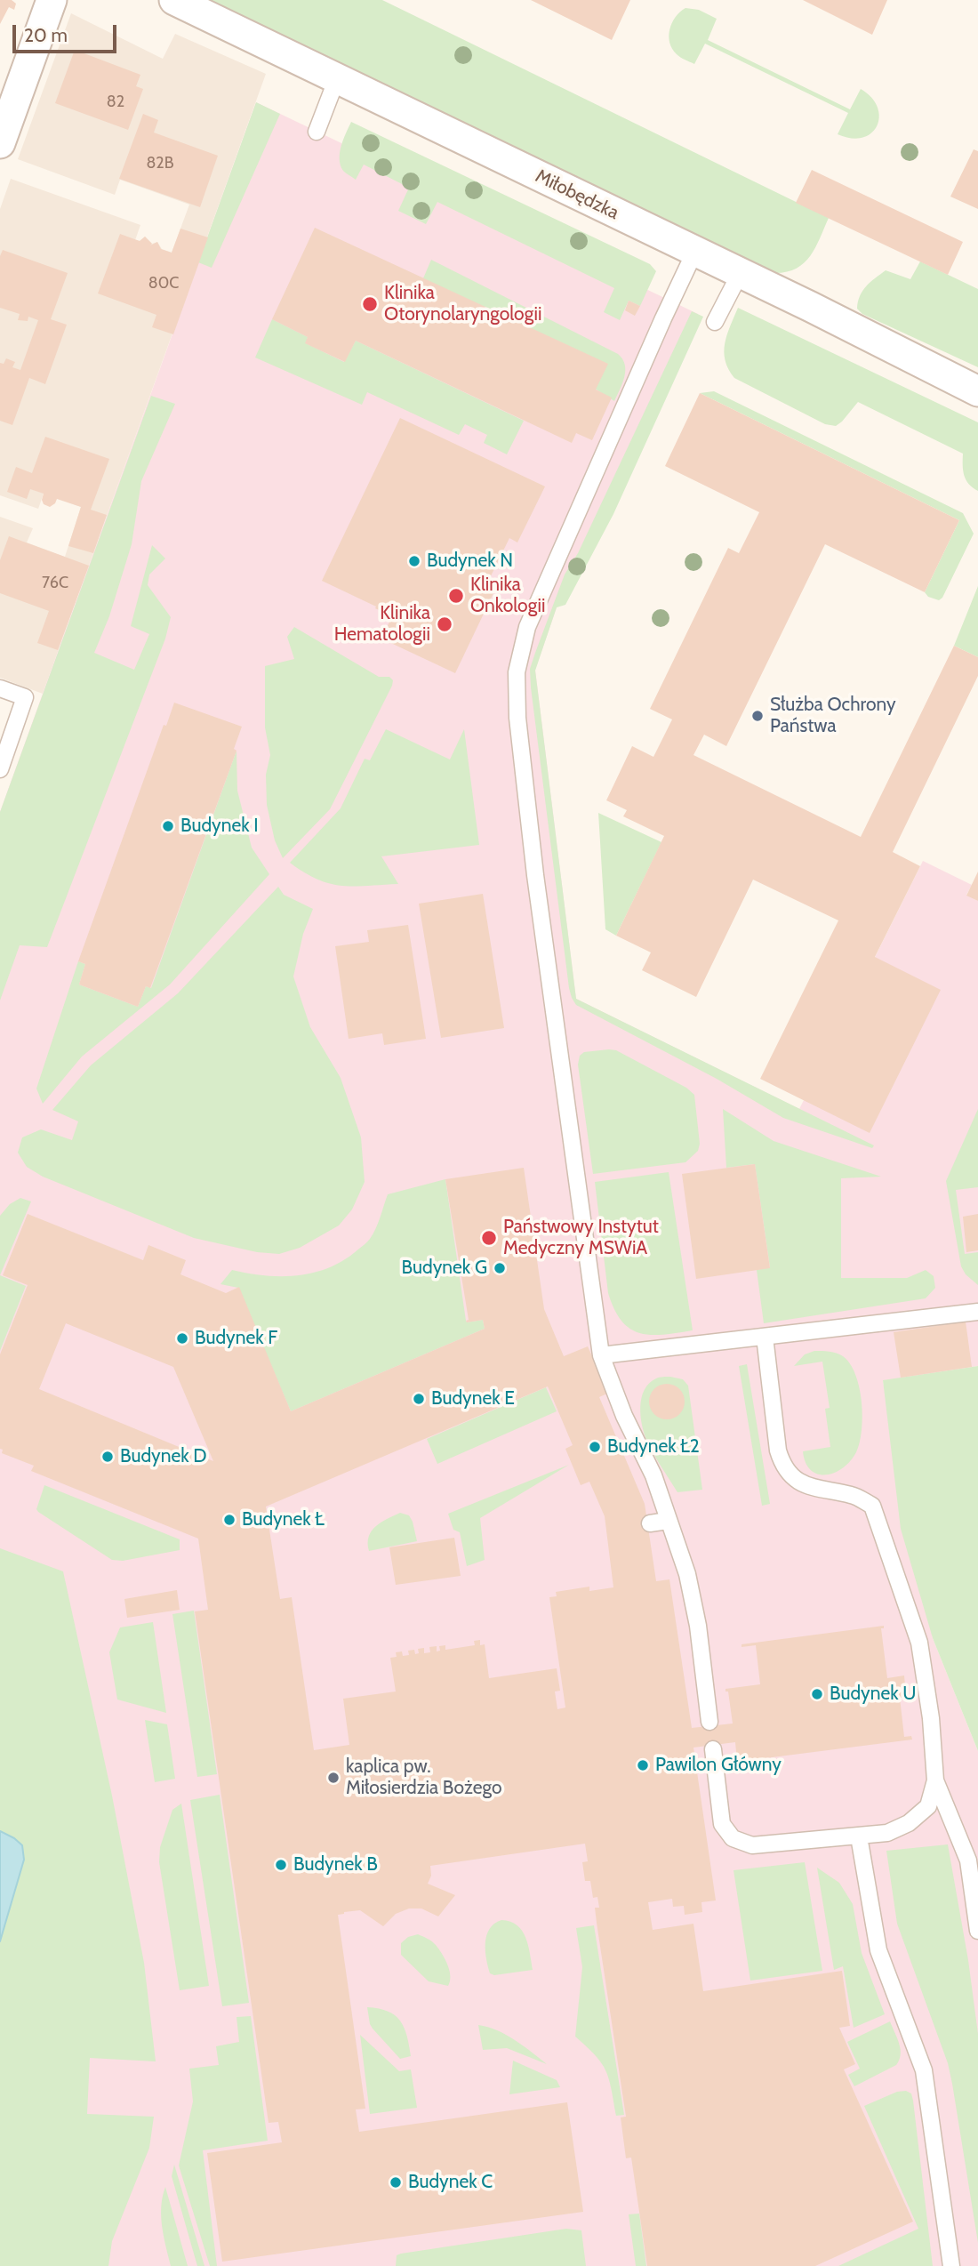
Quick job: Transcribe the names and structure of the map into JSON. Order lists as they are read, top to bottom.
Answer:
{
  "streets": {
    "street": ["Miłobędzka"]
  },
  "places": [
    "Klinika Otorynolaryngologii",
    "Budynek N",
    "Klinika Onkologii",
    "Klinika Hematologii",
    "Służba Ochrony Państwa",
    "Budynek I",
    "Państwowy Instytut Medyczny MSWiA",
    "Budynek G",
    "Budynek F",
    "Budynek E",
    "Budynek Ł2",
    "Budynek D",
    "Budynek Ł",
    "Budynek U",
    "Pawilon Główny",
    "kaplica pw. Miłosierdzia Bożego",
    "Budynek B",
    "Budynek C"
  ],
  "house_numbers": [
    "82",
    "82B",
    "80C",
    "76C"
  ],
  "scale_bar": "20 m"
}
